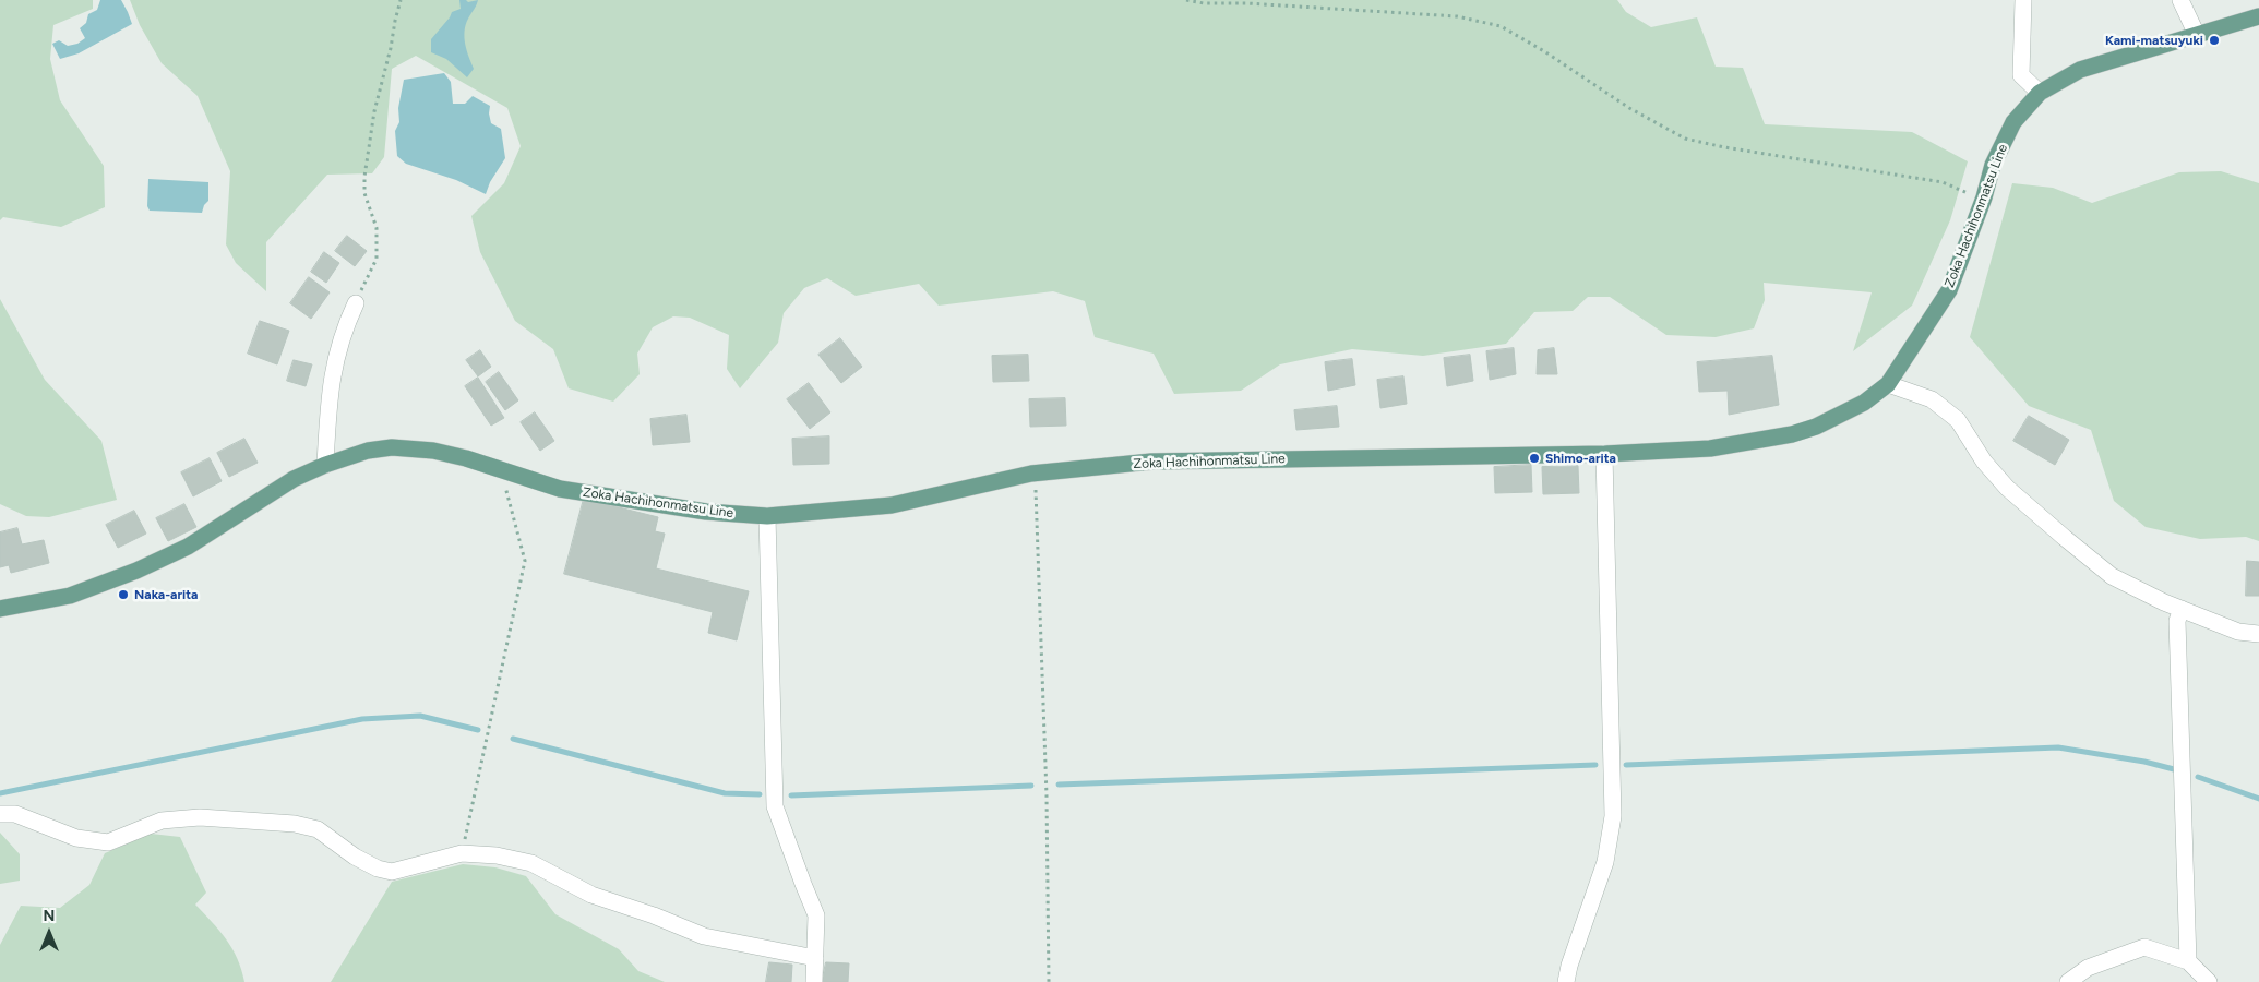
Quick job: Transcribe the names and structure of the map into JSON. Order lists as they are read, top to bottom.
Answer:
{
  "streets": {
    "main road": ["Zoka Hachihonmatsu Line"]
  },
  "places": ["Kami-matsuyuki", "Shimo-arita", "Naka-arita"],
  "north": "top"
}
